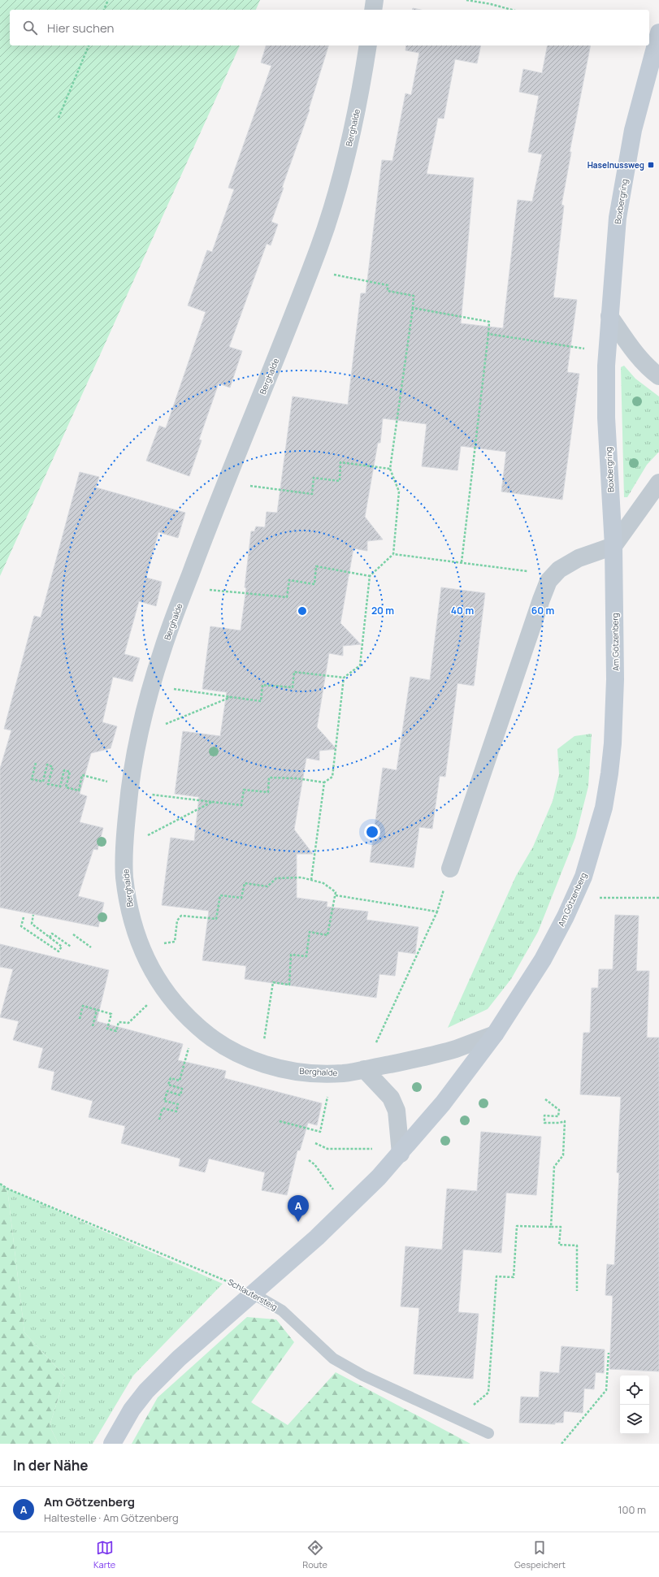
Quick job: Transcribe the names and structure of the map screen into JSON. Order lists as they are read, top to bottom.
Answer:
{
  "streets": {
    "street": ["Berghalde", "Boxbergring", "Am Götzenberg"],
    "lane": ["Schlautersteig"]
  },
  "crossings": [
    ["Berghalde", "Am Götzenberg"],
    ["Boxbergring", "Am Götzenberg"],
    ["Am Götzenberg", "Schlautersteig"]
  ],
  "places": {
    "transit": ["Haselnussweg"]
  },
  "page": {
    "search": "Hier suchen",
    "pins": "A",
    "heading": "In der Nähe",
    "list": [
      {
        "mark": "A",
        "name": "Am Götzenberg",
        "note": "Haltestelle · Am Götzenberg",
        "value": "100 m"
      }
    ],
    "nav": ["Karte", "Route", "Gespeichert"]
  },
  "rings": ["20 m", "40 m", "60 m"]
}
